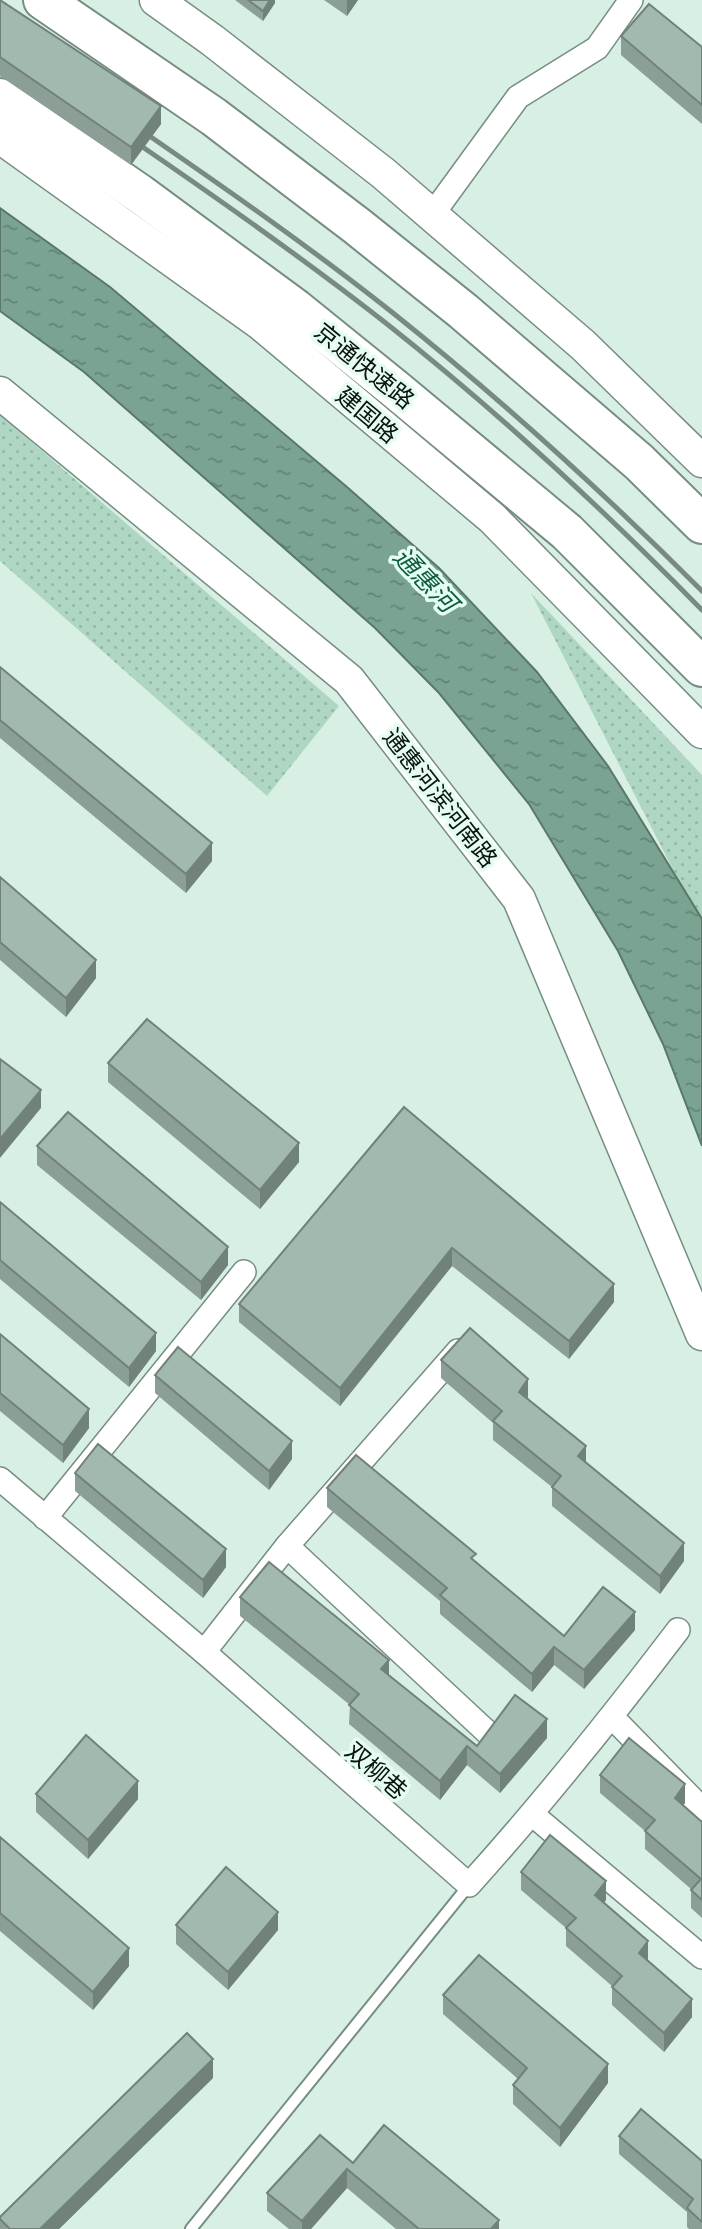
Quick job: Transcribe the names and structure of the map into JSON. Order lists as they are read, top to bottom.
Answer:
{
  "streets": {
    "highway": ["京通快速路"],
    "main road": ["建国路", "通惠河滨河南路"],
    "street": ["双柳巷"]
  },
  "water": ["通惠河"]
}
